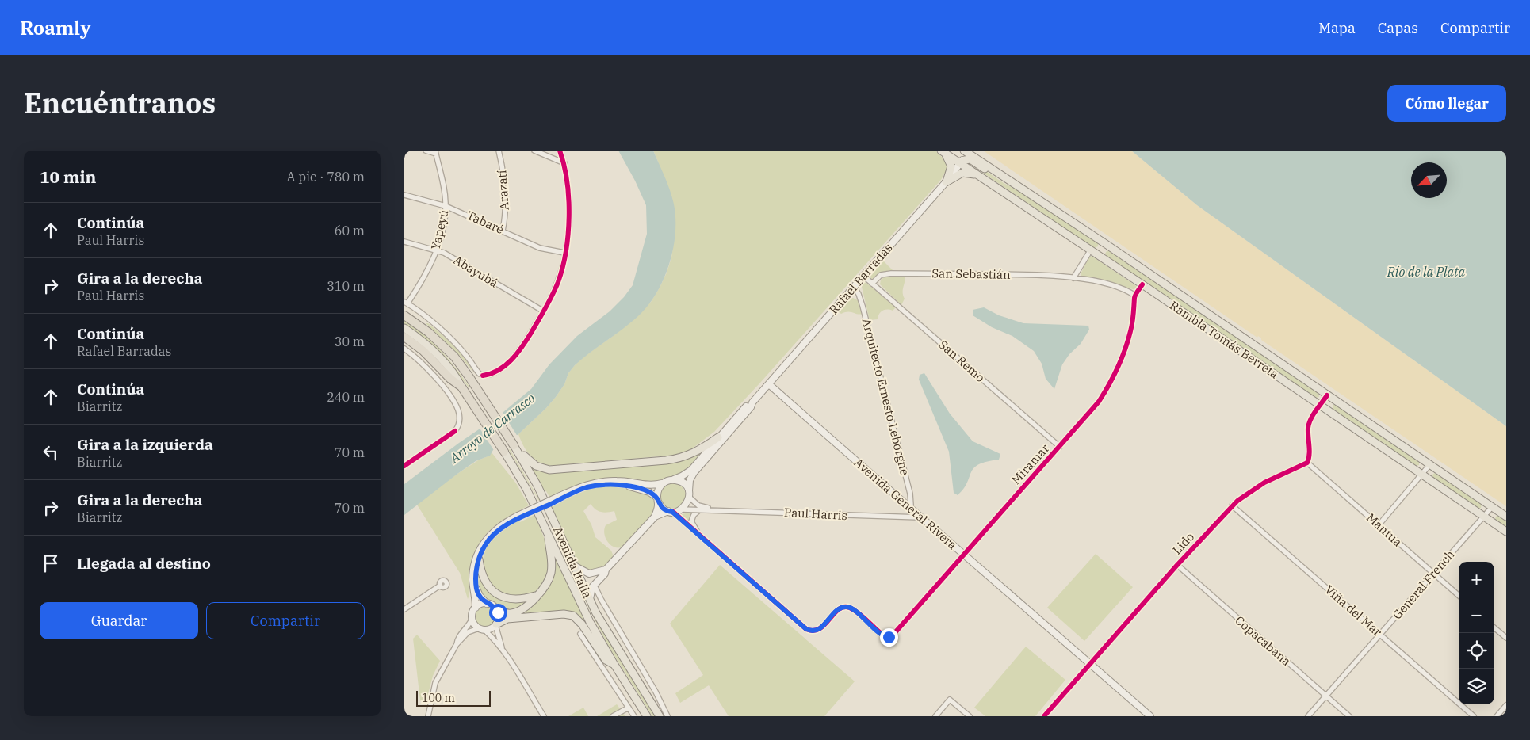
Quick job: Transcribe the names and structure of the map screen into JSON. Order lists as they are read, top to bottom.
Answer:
{
  "streets": {
    "highway": ["Avenida Italia"],
    "main road": ["Rafael Barradas", "Rambla Tomás Berreta", "Avenida General Rivera"],
    "street": [
      "Arazatí",
      "Tabaré",
      "Yapeyú",
      "Abayubá",
      "San Sebastián",
      "San Remo",
      "Arquitecto Ernesto Leborgne",
      "Miramar",
      "Paul Harris",
      "Mantua",
      "Lido",
      "General French",
      "Viña del Mar",
      "Copacabana"
    ]
  },
  "crossings": [
    ["Arazatí", "Tabaré"],
    ["Tabaré", "Yapeyú"],
    ["Yapeyú", "Abayubá"],
    ["San Sebastián", "San Remo"],
    ["San Sebastián", "Miramar"],
    ["Rafael Barradas", "Rambla Tomás Berreta"],
    ["Rafael Barradas", "San Remo"],
    ["Rafael Barradas", "Arquitecto Ernesto Leborgne"],
    ["Rafael Barradas", "Avenida General Rivera"],
    ["Rafael Barradas", "Paul Harris"],
    ["Rambla Tomás Berreta", "Miramar"],
    ["Rambla Tomás Berreta", "General French"],
    ["San Remo", "Miramar"],
    ["Arquitecto Ernesto Leborgne", "Avenida General Rivera"],
    ["Miramar", "Avenida General Rivera"],
    ["Avenida General Rivera", "Paul Harris"],
    ["Avenida General Rivera", "Lido"],
    ["Mantua", "Lido"],
    ["Mantua", "General French"],
    ["Lido", "Viña del Mar"],
    ["Lido", "Copacabana"],
    ["General French", "Viña del Mar"],
    ["General French", "Copacabana"]
  ],
  "water": ["Río de la Plata", "Arroyo de Carrasco"],
  "scale_bar": "100 m",
  "north": "bottom left",
  "page": {
    "header": "Roamly",
    "nav": ["Mapa", "Capas", "Compartir"],
    "title": "Encuéntranos",
    "buttons": [
      "Cómo llegar",
      ["Guardar", "Compartir"]
    ],
    "heading": ["10 min", "A pie · 780 m"],
    "list": [
      ["Continúa", "Paul Harris", "60 m"],
      ["Gira a la derecha", "Paul Harris", "310 m"],
      ["Continúa", "Rafael Barradas", "30 m"],
      ["Continúa", "Biarritz", "240 m"],
      ["Gira a la izquierda", "Biarritz", "70 m"],
      ["Gira a la derecha", "Biarritz", "70 m"],
      "Llegada al destino"
    ],
    "map_buttons": ["+", "−"],
    "scale": "100 m"
  }
}
